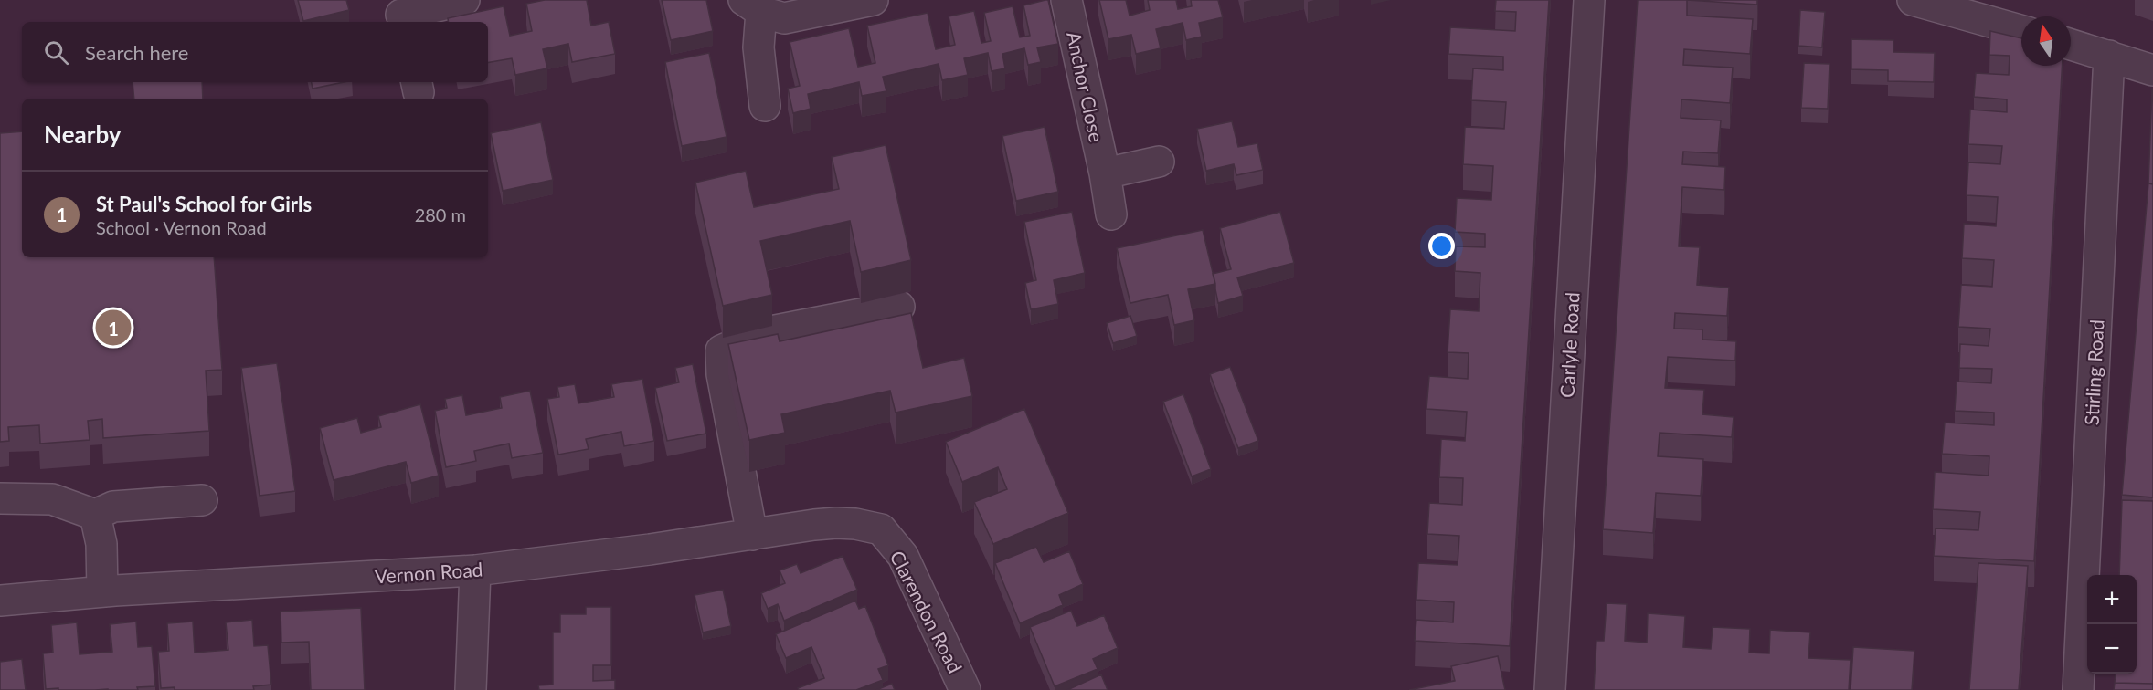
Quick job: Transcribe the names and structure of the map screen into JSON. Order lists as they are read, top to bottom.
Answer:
{
  "streets": {
    "street": [
      "Anchor Close",
      "Carlyle Road",
      "Stirling Road",
      "Vernon Road",
      "Clarendon Road"
    ]
  },
  "crossings": [
    ["Vernon Road", "Clarendon Road"]
  ],
  "north": "top",
  "page": {
    "search": "Search here",
    "heading": "Nearby",
    "list": [
      {
        "mark": "1",
        "name": "St Paul's School for Girls",
        "note": "School · Vernon Road",
        "value": "280 m"
      }
    ],
    "pins": "1",
    "map_buttons": ["+", "−"]
  }
}
